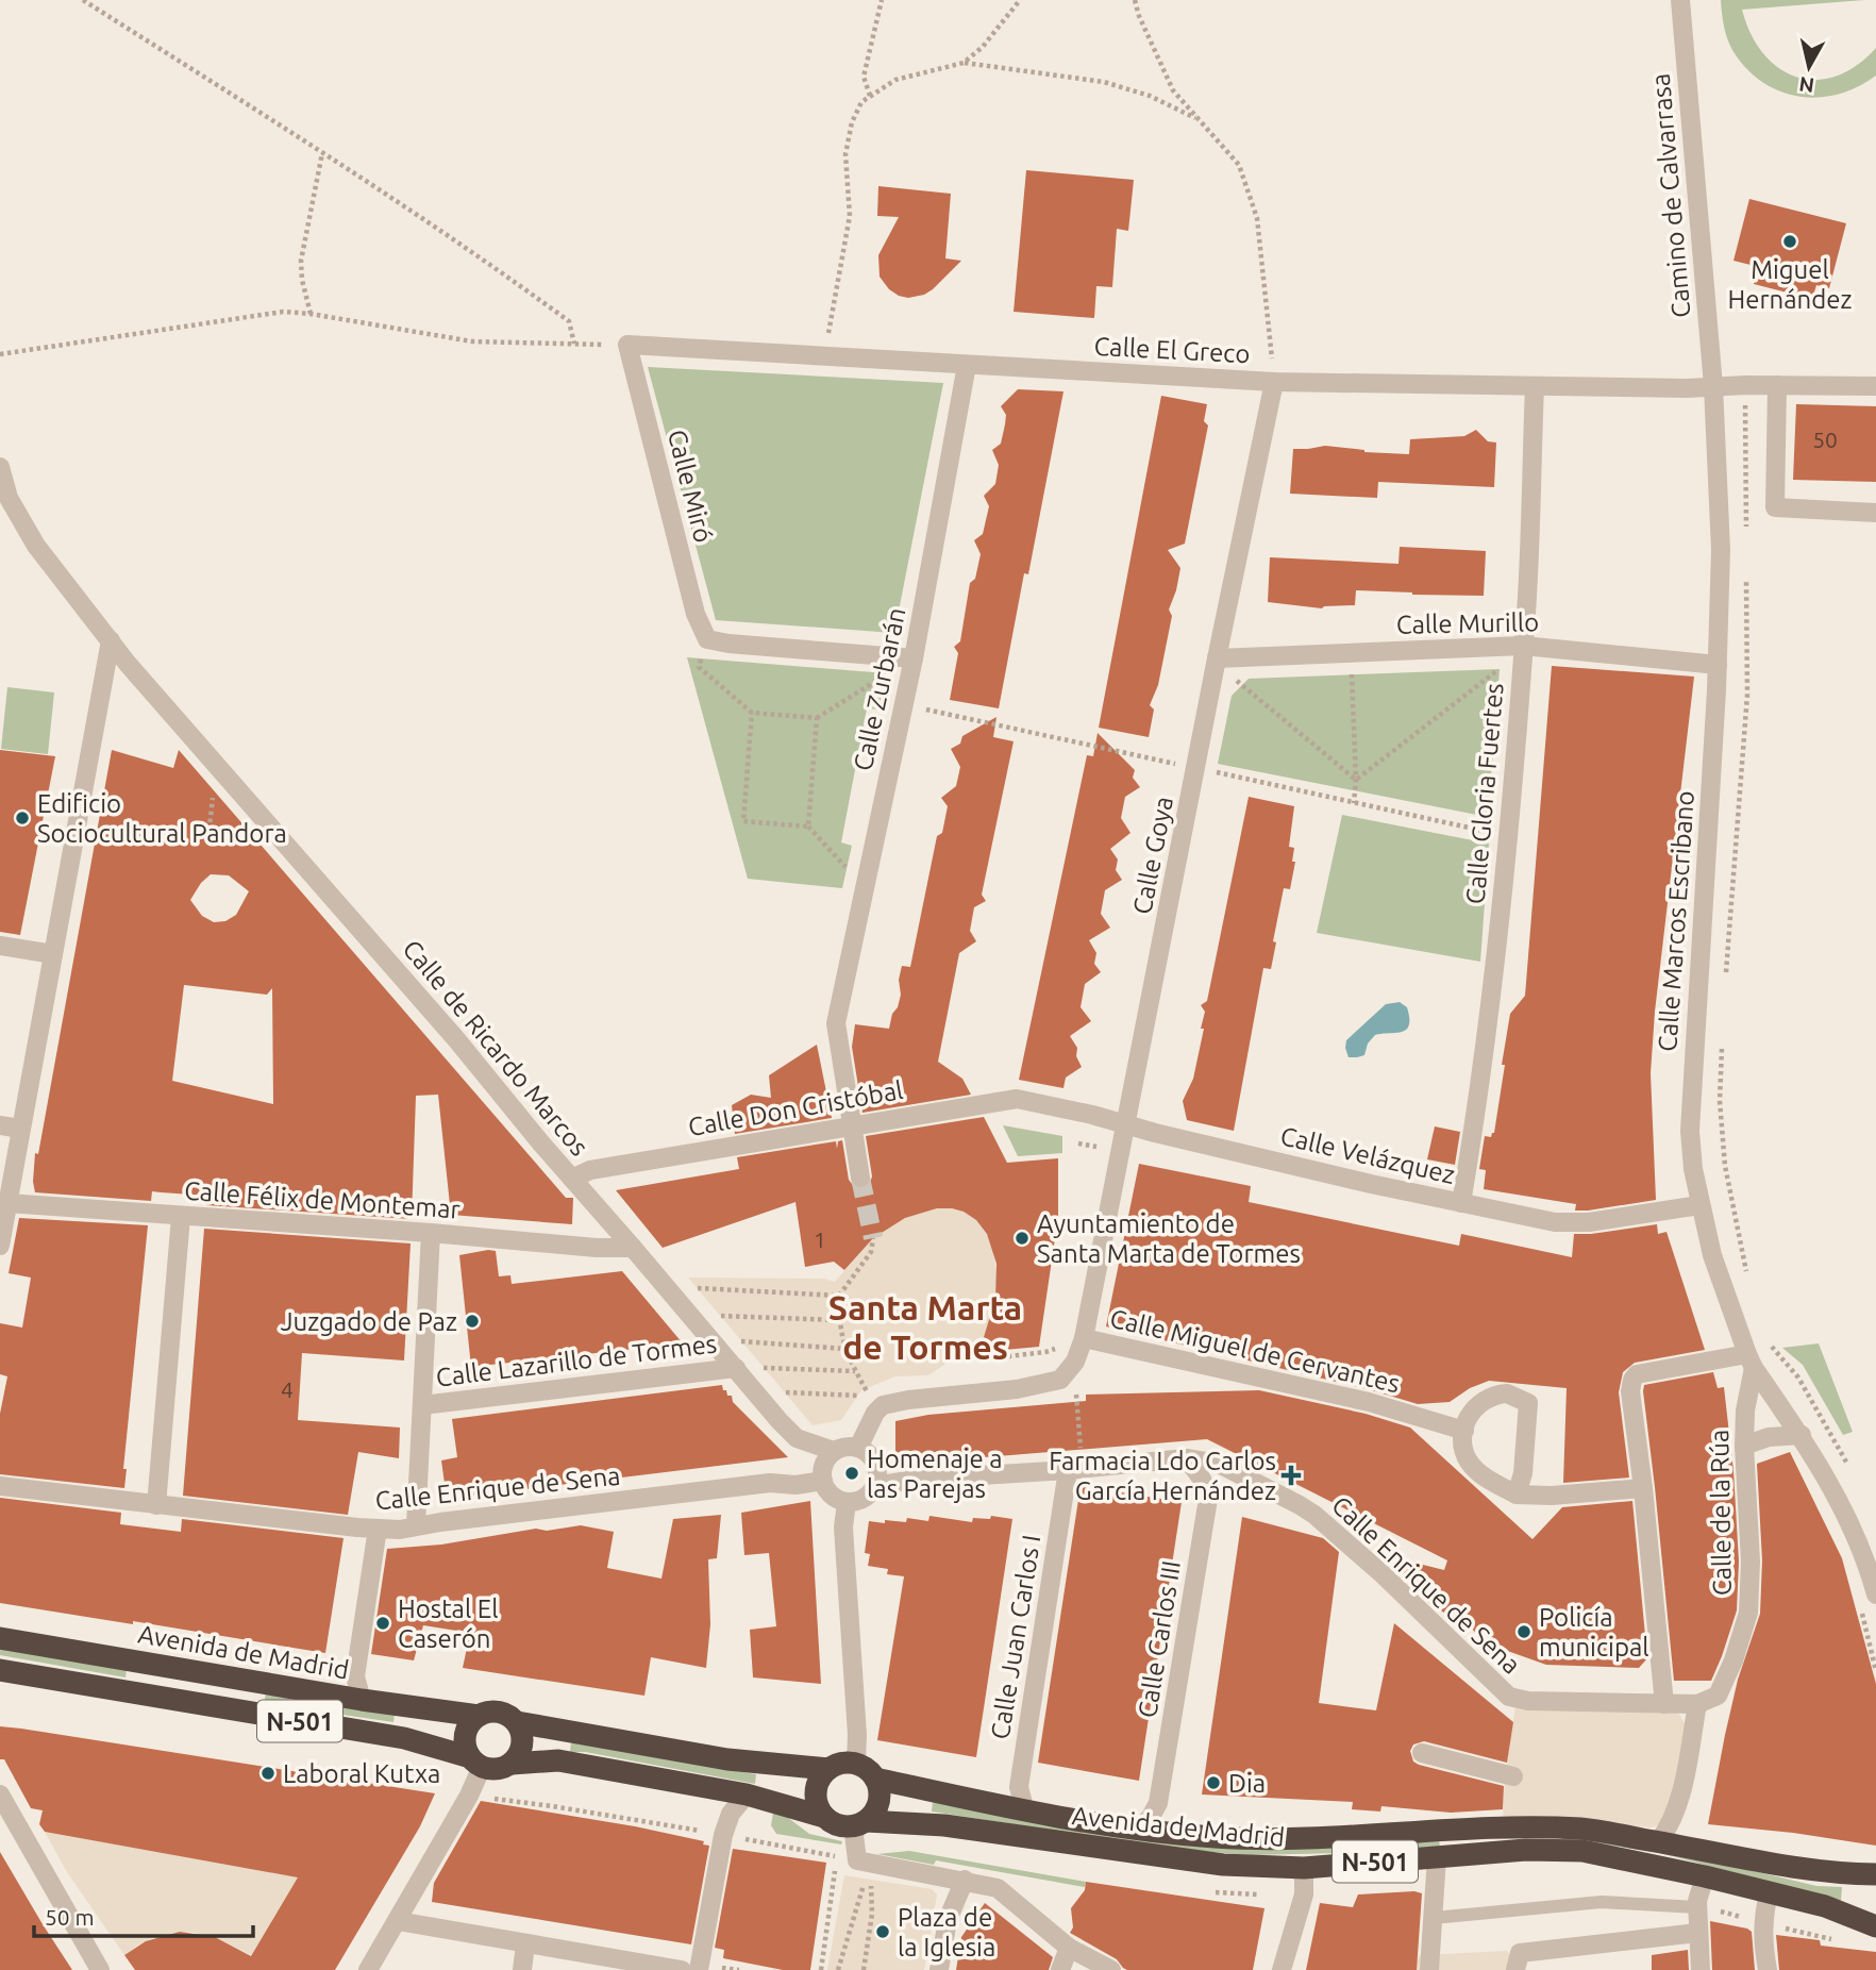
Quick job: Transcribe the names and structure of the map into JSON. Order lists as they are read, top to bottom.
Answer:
{
  "streets": {
    "highway": ["Avenida de Madrid", "N-501"],
    "street": [
      "Camino de Calvarrasa",
      "Calle El Greco",
      "Calle Miró",
      "Calle Murillo",
      "Calle Zurbarán",
      "Calle Gloria Fuertes",
      "Calle Goya",
      "Calle Marcos Escribano",
      "Calle de Ricardo Marcos",
      "Calle Don Cristóbal",
      "Calle Velázquez",
      "Calle Félix de Montemar",
      "Calle Miguel de Cervantes",
      "Calle Lazarillo de Tormes",
      "Calle Enrique de Sena",
      "Calle de la Rúa",
      "Calle Juan Carlos I",
      "Calle Carlos III"
    ]
  },
  "crossings": [
    ["Camino de Calvarrasa", "Calle El Greco"],
    ["Camino de Calvarrasa", "Calle Marcos Escribano"],
    ["Calle El Greco", "Calle Miró"],
    ["Calle El Greco", "Calle Zurbarán"],
    ["Calle El Greco", "Calle Gloria Fuertes"],
    ["Calle El Greco", "Calle Goya"],
    ["Calle El Greco", "Calle Marcos Escribano"],
    ["Calle Murillo", "Calle Gloria Fuertes"],
    ["Calle Murillo", "Calle Goya"],
    ["Calle Murillo", "Calle Marcos Escribano"],
    ["Calle Zurbarán", "Calle Don Cristóbal"],
    ["Calle Gloria Fuertes", "Calle Velázquez"],
    ["Calle Goya", "Calle Velázquez"],
    ["Calle Goya", "Calle Miguel de Cervantes"],
    ["Calle Marcos Escribano", "Calle Velázquez"],
    ["Calle Marcos Escribano", "Calle de la Rúa"],
    ["Calle de Ricardo Marcos", "Calle Don Cristóbal"],
    ["Calle de Ricardo Marcos", "Calle Félix de Montemar"],
    ["Calle de Ricardo Marcos", "Calle Lazarillo de Tormes"],
    ["Calle de Ricardo Marcos", "Calle Enrique de Sena"],
    ["Calle Don Cristóbal", "Calle Velázquez"],
    ["Calle Enrique de Sena", "Calle Juan Carlos I"],
    ["Calle Enrique de Sena", "Calle Carlos III"],
    ["Calle Juan Carlos I", "Avenida de Madrid"],
    ["Calle Carlos III", "Avenida de Madrid"],
    ["Avenida de Madrid", "N-501"]
  ],
  "districts": ["Santa Marta de Tormes"],
  "places": {
    "other": [
      "Miguel Hernández",
      "Edificio Sociocultural Pandora",
      "Ayuntamiento de Santa Marta de Tormes",
      "Juzgado de Paz",
      "Homenaje a las Parejas",
      "Hostal El Caserón",
      "Policía municipal",
      "Laboral Kutxa",
      "Dia",
      "Plaza de la Iglesia"
    ],
    "health": ["Farmacia Ldo Carlos García Hernández"]
  },
  "house_numbers": ["50", "1", "4"],
  "scale_bar": "50 m",
  "north": "bottom"
}
